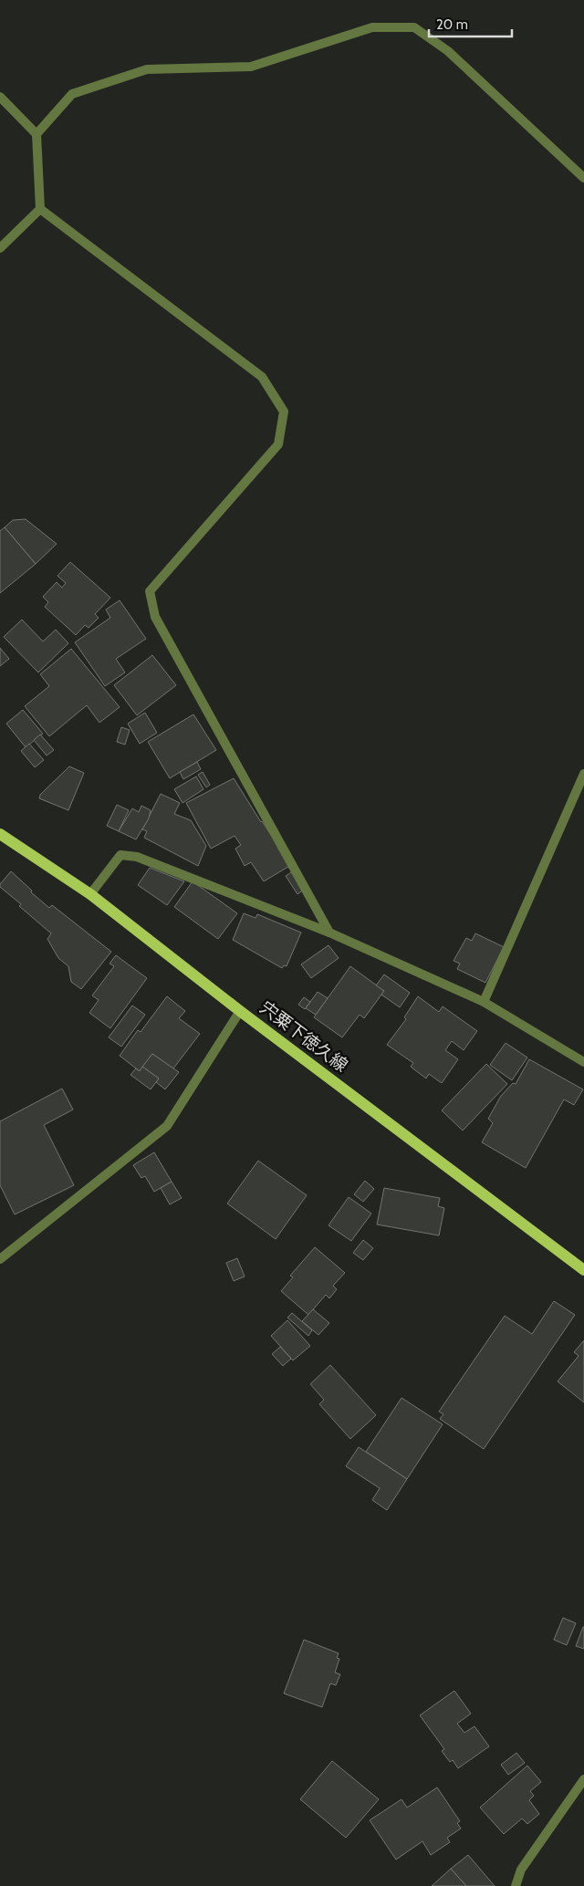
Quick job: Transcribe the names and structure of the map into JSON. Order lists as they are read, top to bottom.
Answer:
{
  "streets": {
    "main road": ["宍粟下徳久線"]
  },
  "scale_bar": "20 m"
}
